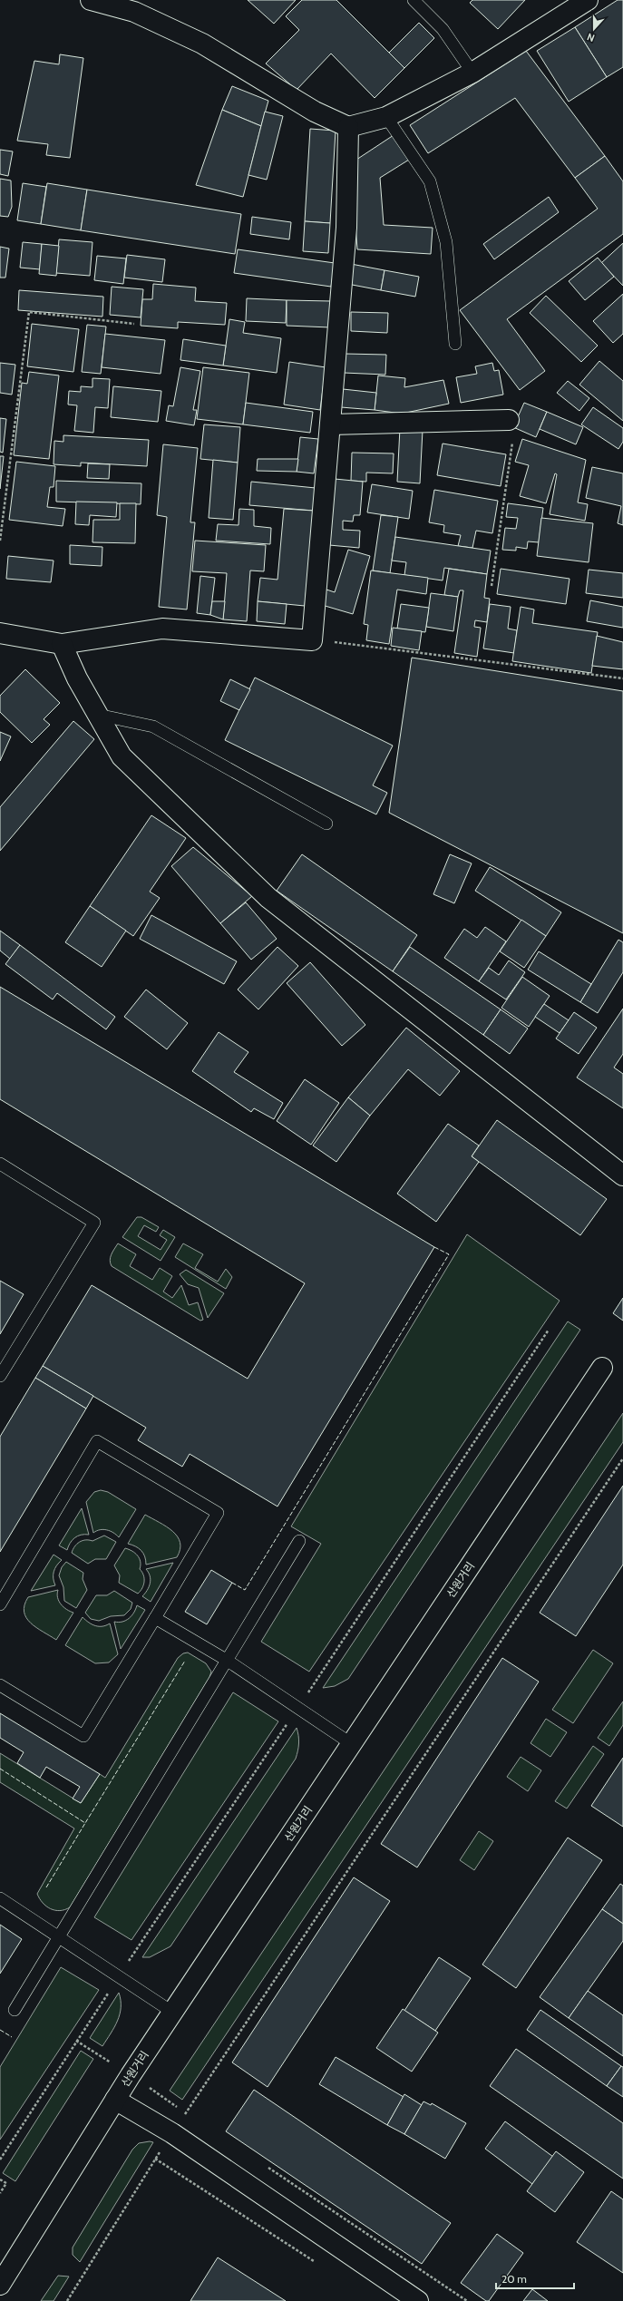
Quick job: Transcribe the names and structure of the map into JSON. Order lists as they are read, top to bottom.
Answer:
{
  "streets": {
    "street": ["산원거리"]
  },
  "scale_bar": "20 m",
  "north": "bottom"
}
